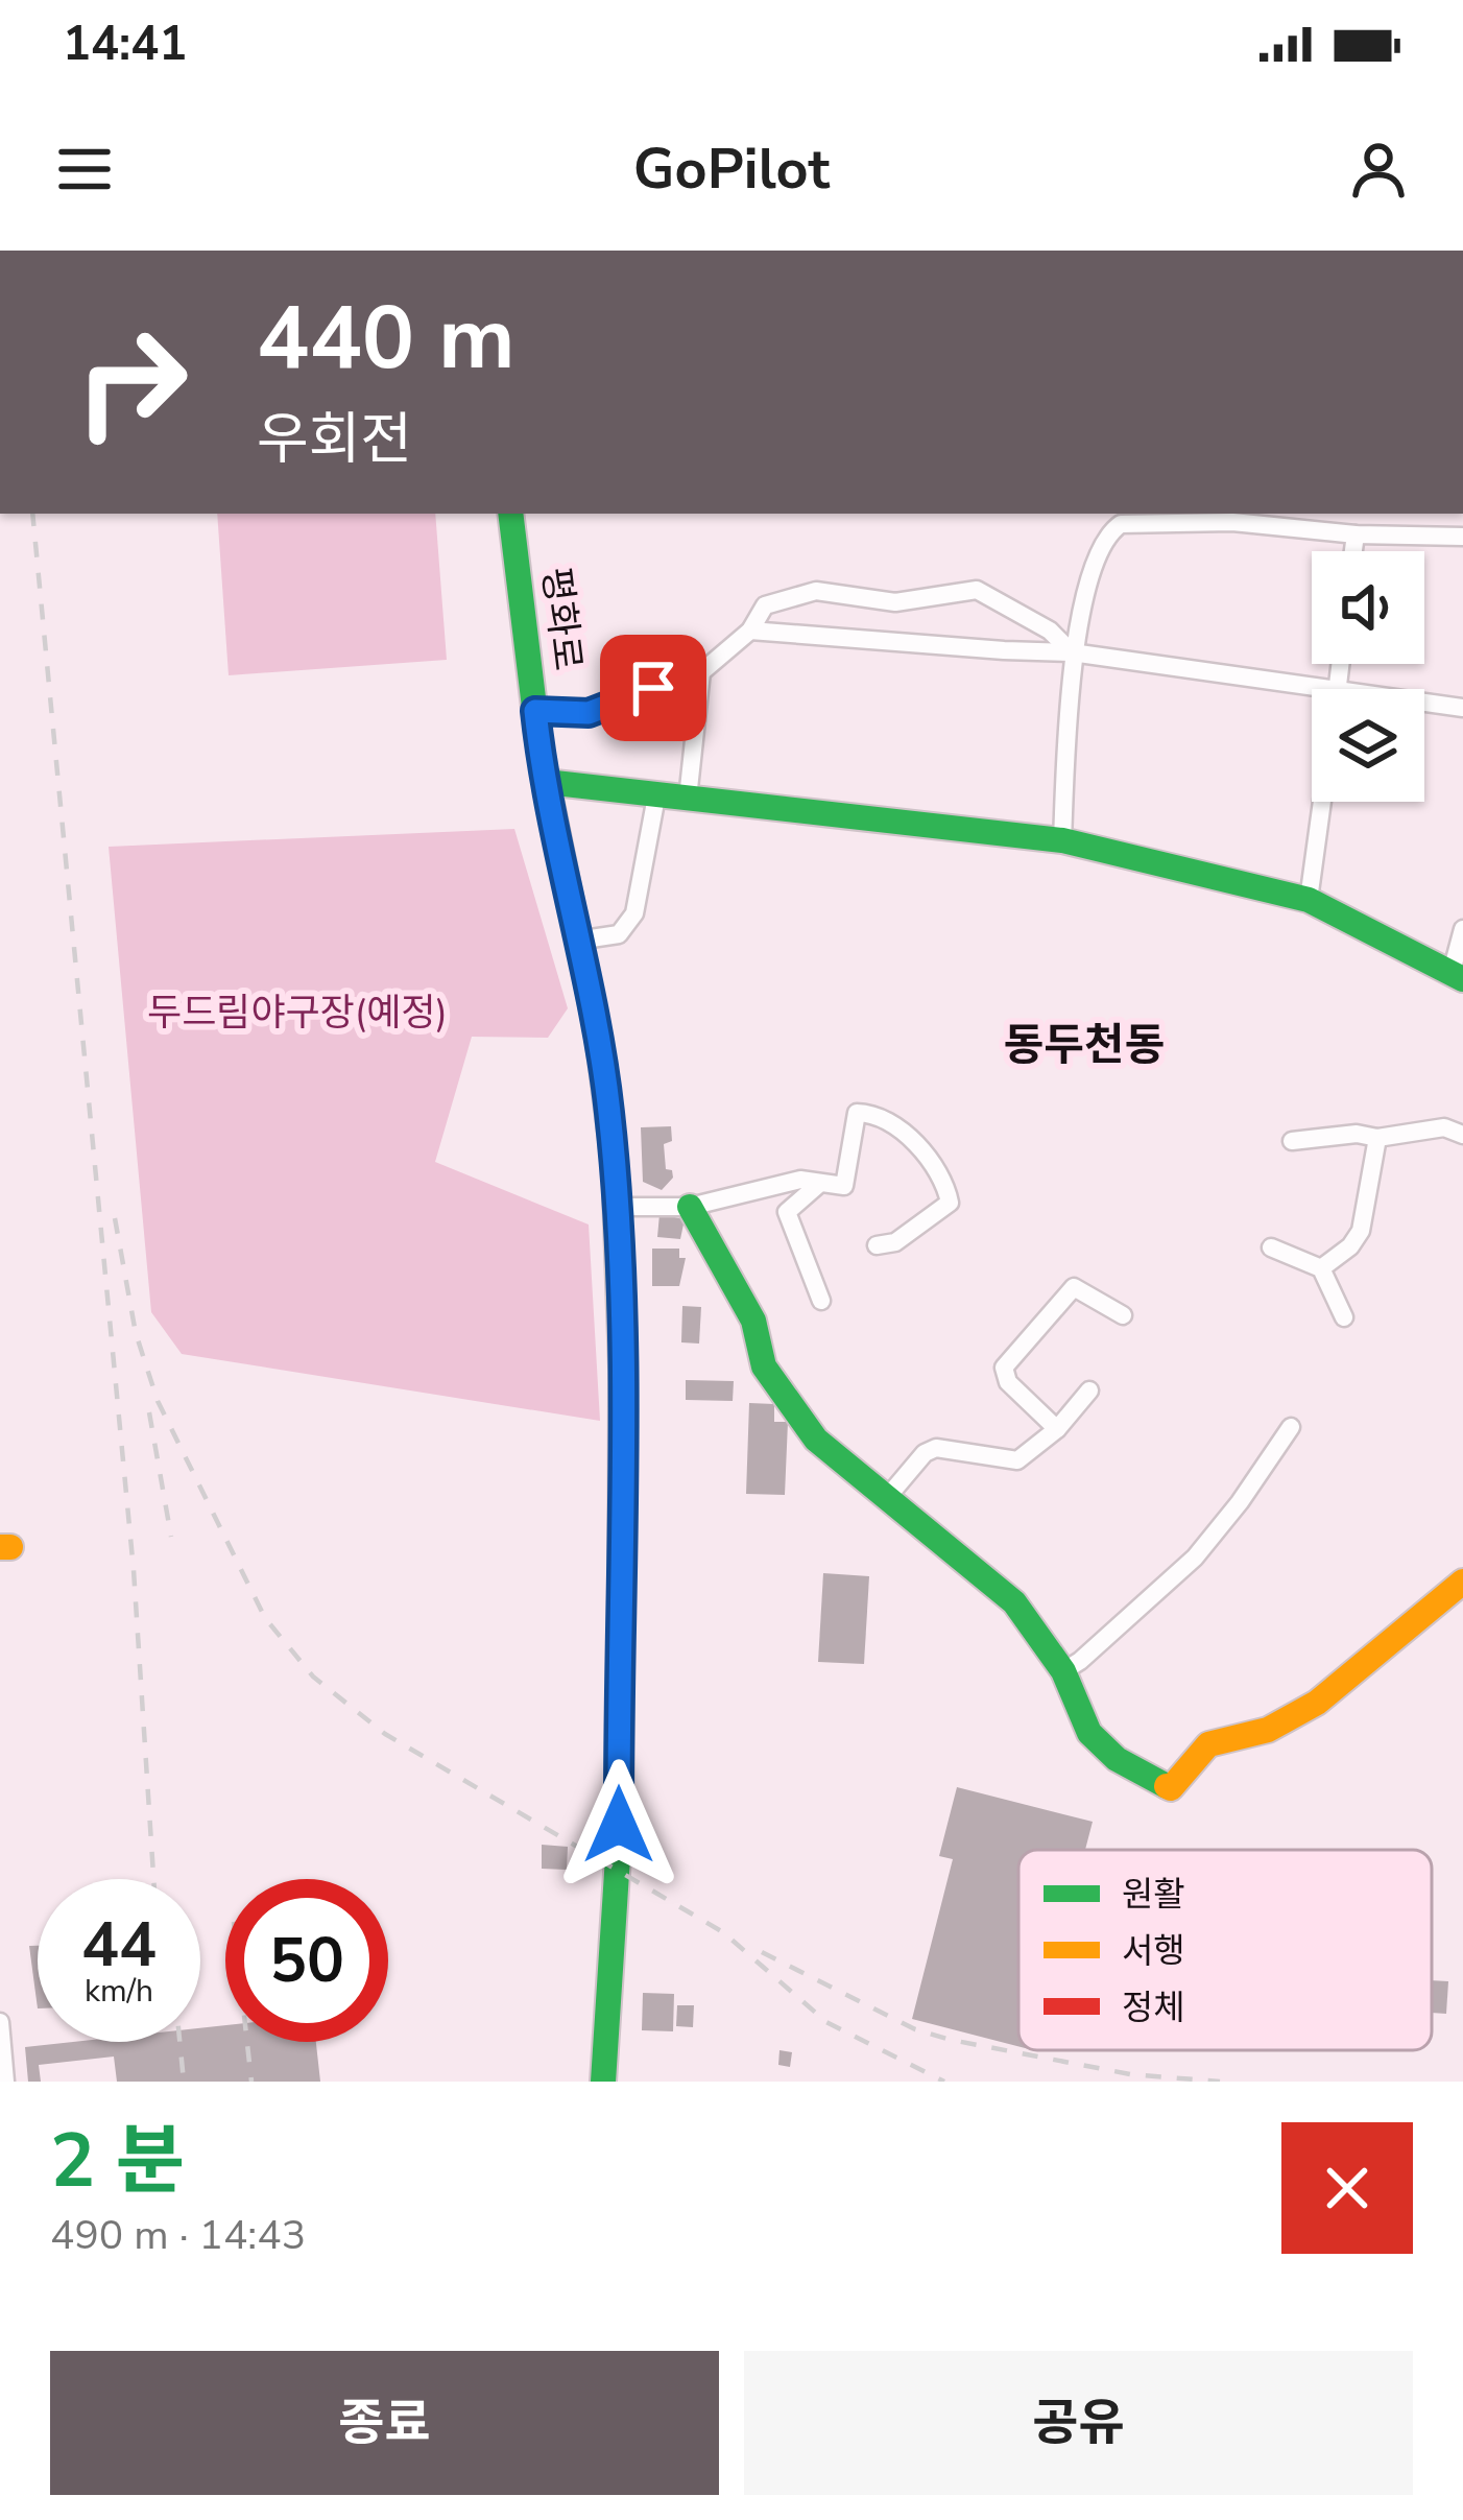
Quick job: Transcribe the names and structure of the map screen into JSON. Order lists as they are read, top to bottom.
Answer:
{
  "streets": {
    "street": ["평화로"]
  },
  "districts": ["동두천동"],
  "parks": ["두드림야구장(예정)"],
  "legend": ["원활", "서행", "정체"],
  "page": {
    "status": "14:41",
    "header": "GoPilot",
    "turn": ["440 m", "우회전"],
    "speed": "44 km/h",
    "limit": "50",
    "heading": ["2 분", "490 m · 14:43"],
    "buttons": ["종료", "공유"]
  }
}
